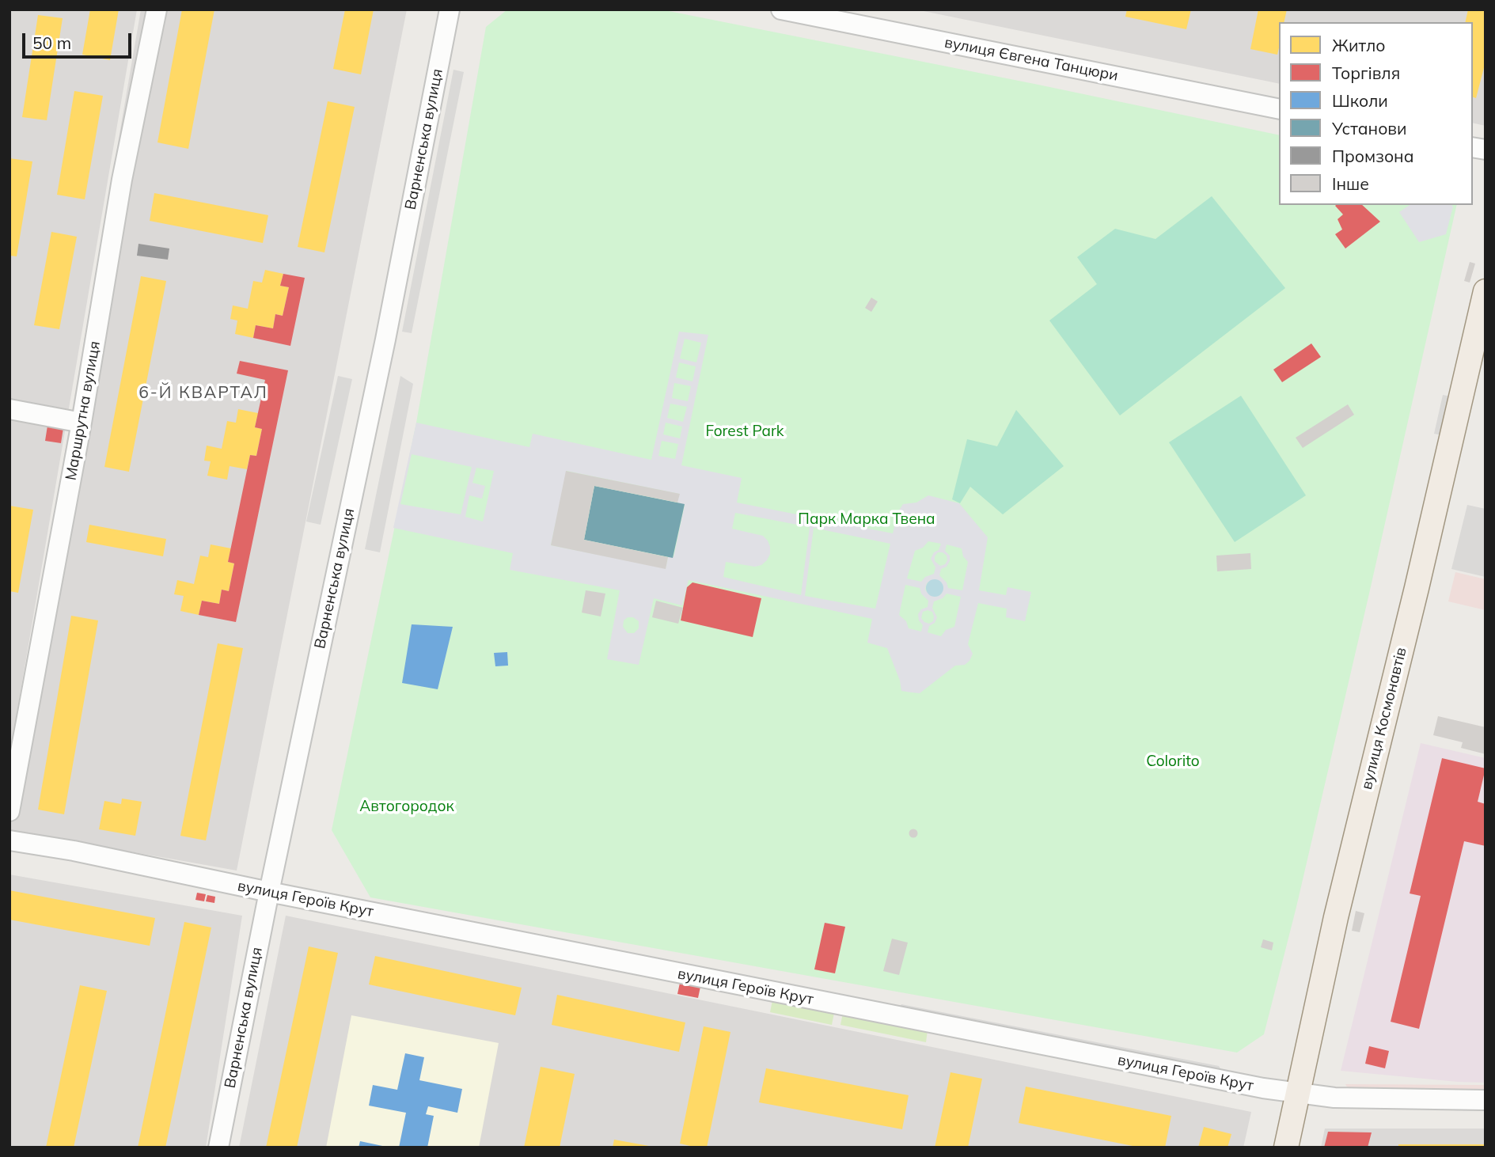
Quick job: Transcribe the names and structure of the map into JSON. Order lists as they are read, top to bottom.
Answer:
{
  "streets": {
    "main road": ["вулиця Космонавтів"],
    "street": [
      "вулиця Євгена Танцюри",
      "Варненська вулиця",
      "Маршрутна вулиця",
      "вулиця Героїв Крут"
    ]
  },
  "crossings": [
    ["Варненська вулиця", "вулиця Героїв Крут"],
    ["вулиця Космонавтів", "вулиця Героїв Крут"]
  ],
  "districts": ["6-Й КВАРТАЛ"],
  "parks": [
    "Forest Park",
    "Парк Марка Твена",
    "Colorito",
    "Автогородок"
  ],
  "legend": [
    "Житло",
    "Торгівля",
    "Школи",
    "Установи",
    "Промзона",
    "Інше"
  ],
  "scale_bar": "50 m"
}
